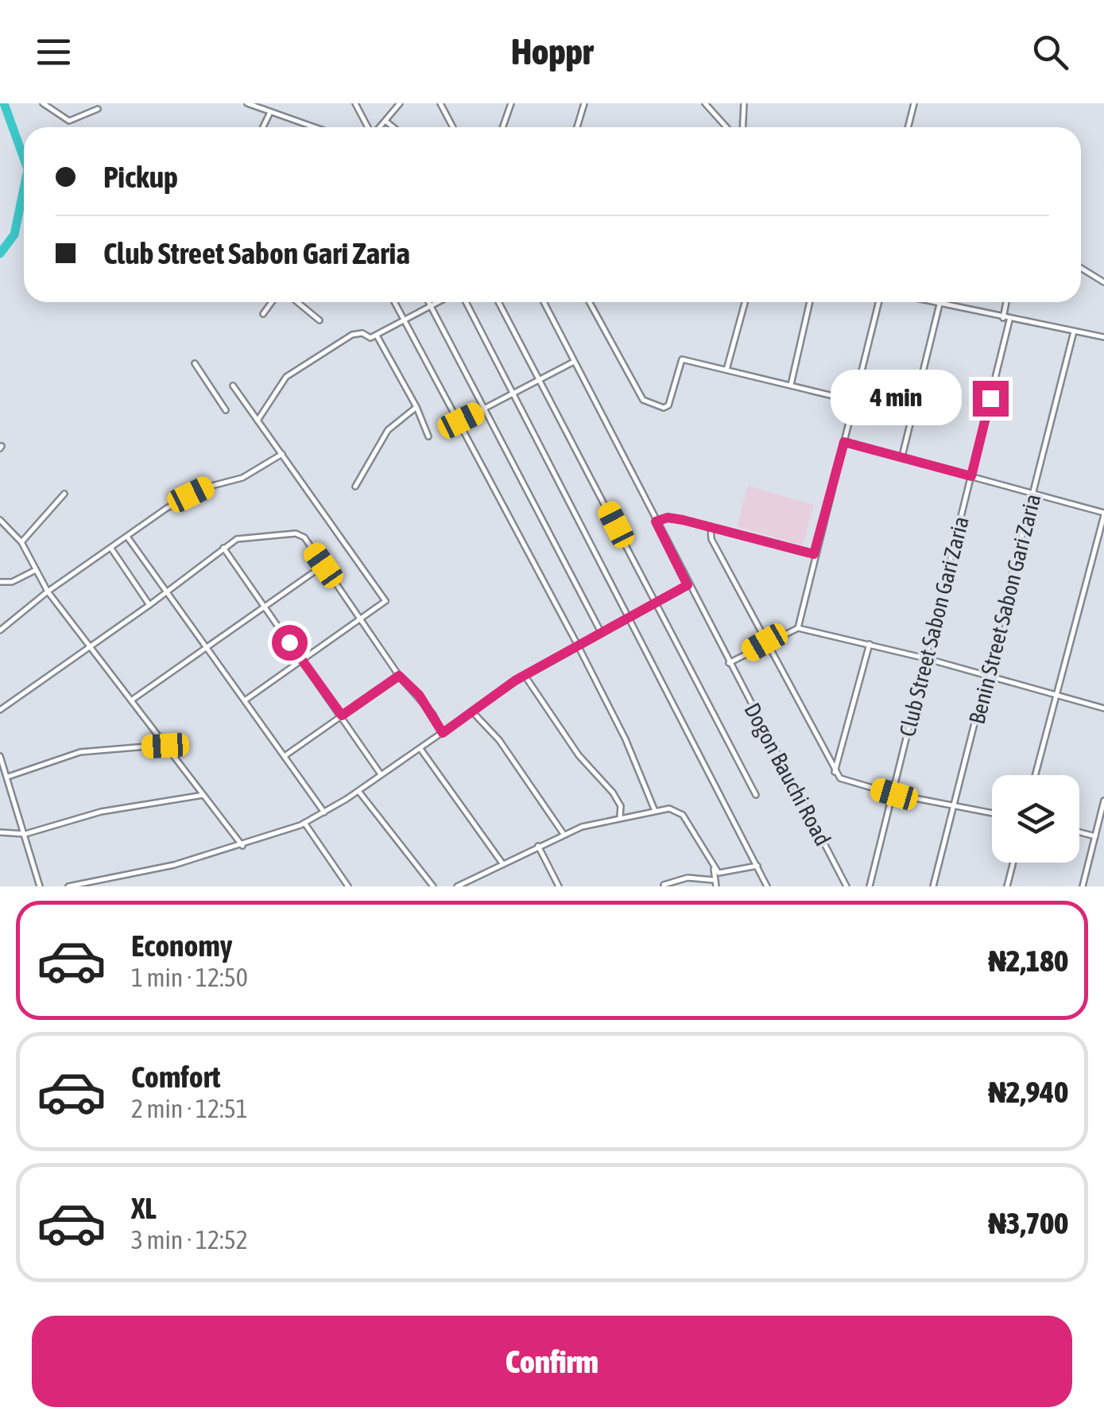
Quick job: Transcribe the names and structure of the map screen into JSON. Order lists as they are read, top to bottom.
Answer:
{
  "streets": {
    "street": ["Benin Street Sabon Gari Zaria", "Club Street Sabon Gari Zaria", "Dogon Bauchi Road"]
  },
  "page": {
    "header": "Hoppr",
    "banner": ["Pickup", "Club Street Sabon Gari Zaria"],
    "bubble": "4 min",
    "list": [
      {
        "name": "Economy",
        "note": "1 min · 12:50",
        "value": "₦2,180"
      },
      {
        "name": "Comfort",
        "note": "2 min · 12:51",
        "value": "₦2,940"
      },
      {
        "name": "XL",
        "note": "3 min · 12:52",
        "value": "₦3,700"
      }
    ],
    "buttons": "Confirm"
  }
}
